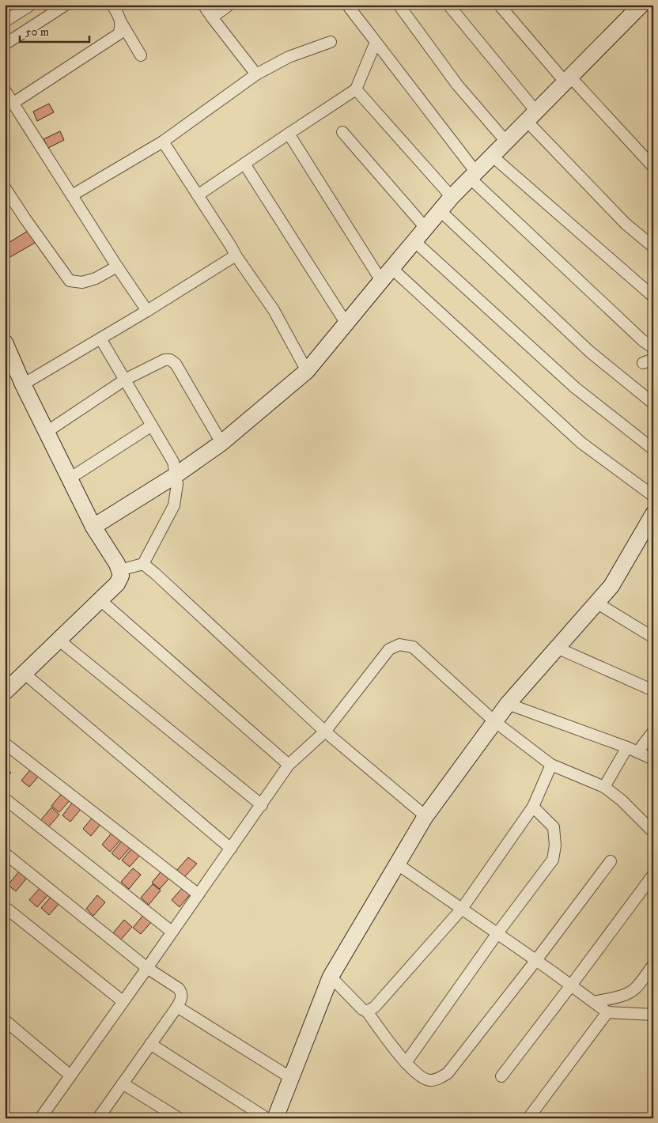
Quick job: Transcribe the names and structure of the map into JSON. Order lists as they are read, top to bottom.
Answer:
{
  "scale_bar": "50 m"
}
